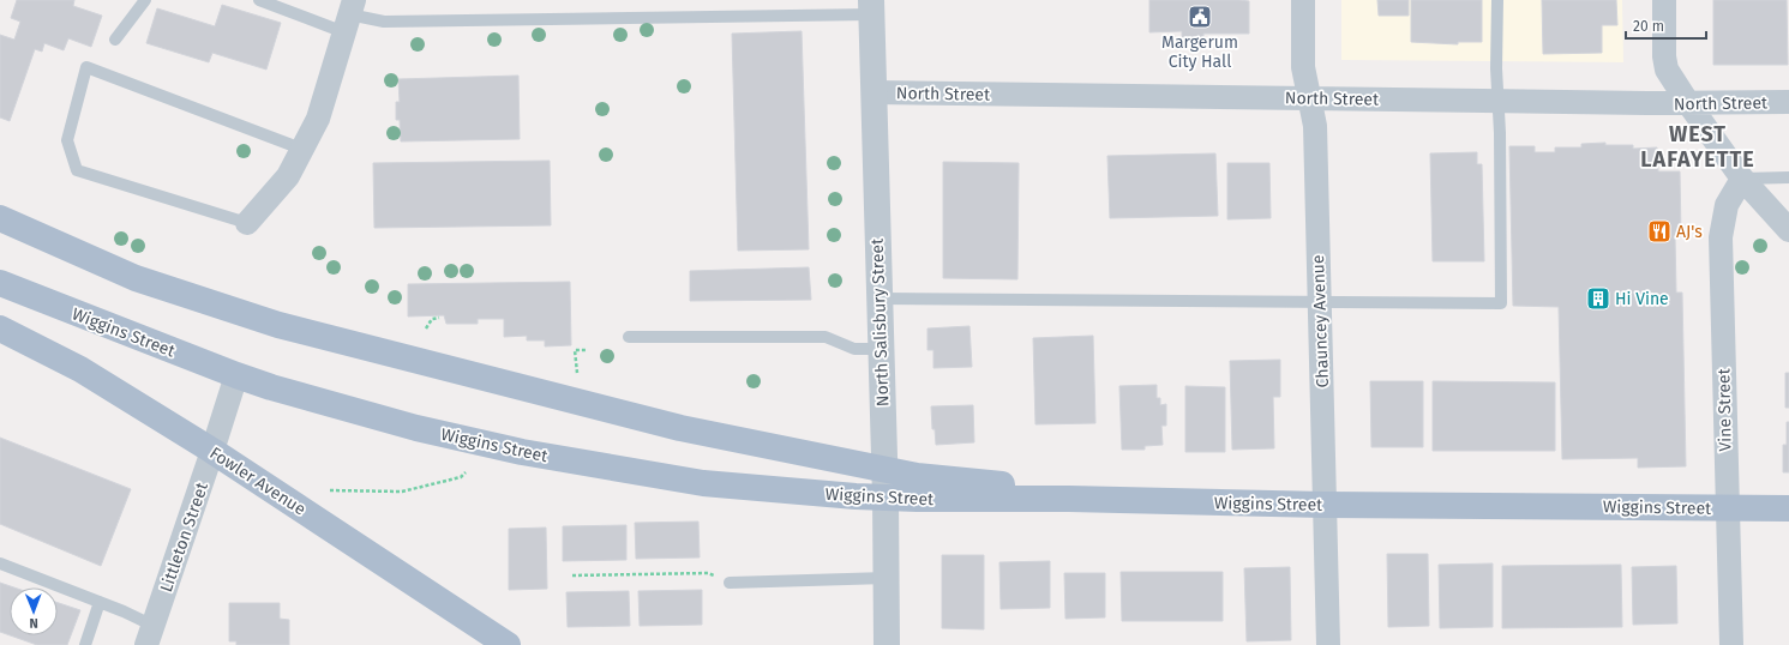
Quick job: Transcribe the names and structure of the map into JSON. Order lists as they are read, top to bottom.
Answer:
{
  "streets": {
    "main road": ["Wiggins Street", "Fowler Avenue"],
    "street": [
      "North Street",
      "Chauncey Avenue",
      "North Salisbury Street",
      "Vine Street",
      "Littleton Street"
    ]
  },
  "crossings": [
    ["North Street", "Chauncey Avenue"],
    ["North Street", "North Salisbury Street"],
    ["Chauncey Avenue", "Wiggins Street"],
    ["North Salisbury Street", "Wiggins Street"],
    ["Wiggins Street", "Vine Street"],
    ["Wiggins Street", "Littleton Street"],
    ["Fowler Avenue", "Littleton Street"]
  ],
  "districts": ["WEST LAFAYETTE"],
  "places": {
    "public building": ["Margerum City Hall"],
    "restaurant": ["AJ's"],
    "building": ["Hi Vine"]
  },
  "scale_bar": "20 m",
  "north": "bottom"
}
